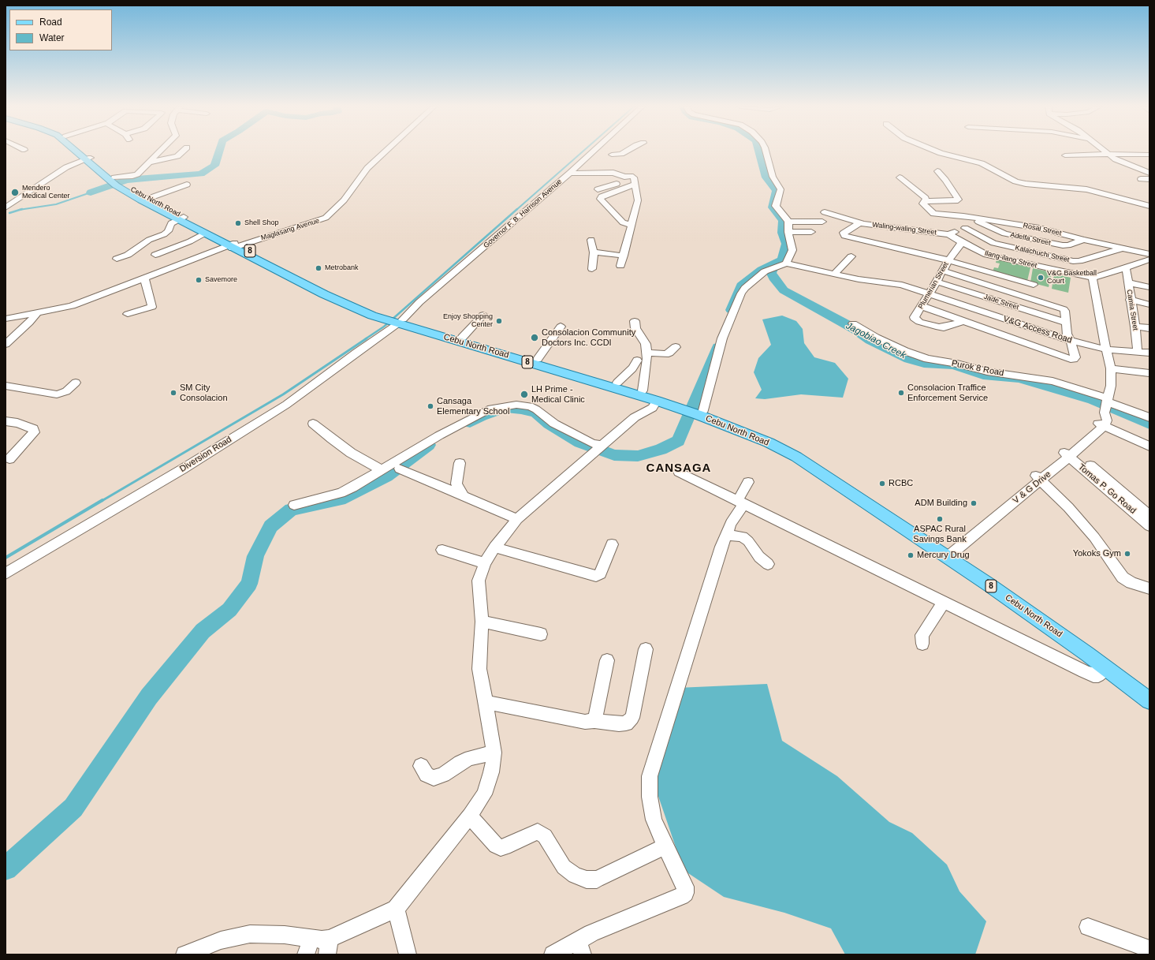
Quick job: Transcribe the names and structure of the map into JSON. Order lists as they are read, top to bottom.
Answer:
{
  "streets": {
    "main road": ["Cebu North Road", "8"],
    "street": [
      "Governor F. B. Harrison Avenue",
      "Waling-waling Street",
      "Maglasang Avenue",
      "Rosal Street",
      "Adelfa Street",
      "Kalachuchi Street",
      "Ilang-ilang Street",
      "Plumerian Street",
      "Jade Street",
      "Camia Street",
      "V&G Access Road",
      "Purok 8 Road",
      "Diversion Road",
      "V & G Drive",
      "Tomas P. Go Road"
    ]
  },
  "crossings": [
    ["Cebu North Road", "Governor F. B. Harrison Avenue"],
    ["Cebu North Road", "Maglasang Avenue"],
    ["Cebu North Road", "Diversion Road"],
    ["Cebu North Road", "V & G Drive"],
    ["Governor F. B. Harrison Avenue", "Diversion Road"],
    ["Waling-waling Street", "Rosal Street"],
    ["Waling-waling Street", "Adelfa Street"],
    ["Waling-waling Street", "Kalachuchi Street"],
    ["Waling-waling Street", "Ilang-ilang Street"],
    ["Rosal Street", "Adelfa Street"],
    ["Rosal Street", "Kalachuchi Street"],
    ["Ilang-ilang Street", "Plumerian Street"],
    ["Ilang-ilang Street", "Camia Street"],
    ["Plumerian Street", "Jade Street"],
    ["Plumerian Street", "V&G Access Road"],
    ["Camia Street", "V&G Access Road"],
    ["Purok 8 Road", "V & G Drive"],
    ["V & G Drive", "Tomas P. Go Road"]
  ],
  "districts": ["CANSAGA"],
  "water": ["Jagobiao Creek"],
  "places": [
    "Mendero Medical Center",
    "Shell Shop",
    "Metrobank",
    "V&G Basketball Court",
    "Savemore",
    "Enjoy Shopping Center",
    "Consolacion Community Doctors Inc. CCDI",
    "SM City Consolacion",
    "Consolacion Traffice Enforcement Service",
    "LH Prime - Medical Clinic",
    "Cansaga Elementary School",
    "RCBC",
    "ADM Building",
    "ASPAC Rural Savings Bank",
    "Yokoks Gym",
    "Mercury Drug"
  ],
  "legend": ["Road", "Water"]
}
